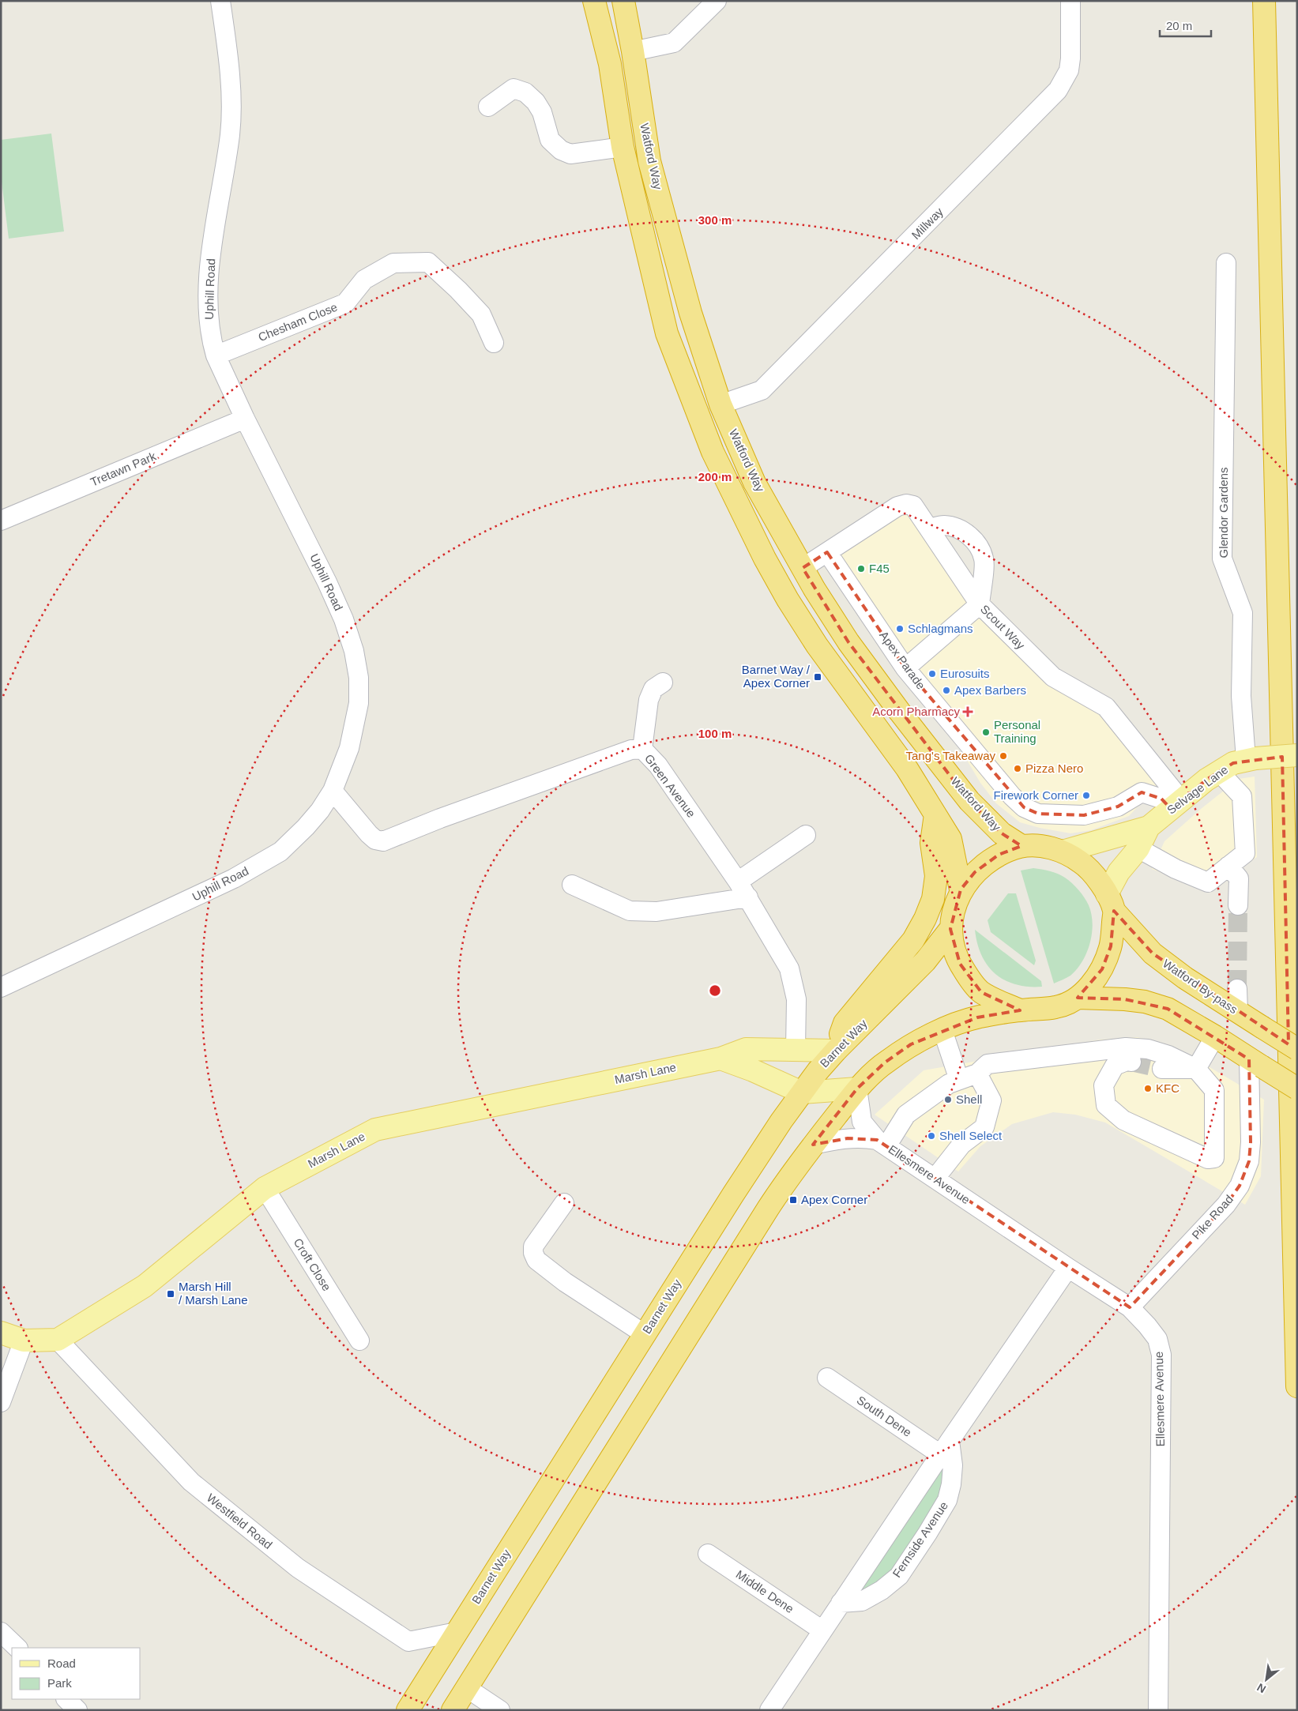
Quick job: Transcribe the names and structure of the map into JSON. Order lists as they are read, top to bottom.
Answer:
{
  "streets": {
    "highway": ["Watford Way", "Watford By-pass", "Barnet Way"],
    "main road": ["Selvage Lane", "Marsh Lane"],
    "street": [
      "Millway",
      "Uphill Road",
      "Chesham Close",
      "Tretawn Park",
      "Glendor Gardens",
      "Scout Way",
      "Apex Parade",
      "Green Avenue",
      "Ellesmere Avenue",
      "Pike Road",
      "Croft Close",
      "South Dene",
      "Westfield Road",
      "Fernside Avenue",
      "Middle Dene"
    ]
  },
  "crossings": [
    ["Watford Way", "Millway"],
    ["Uphill Road", "Chesham Close"],
    ["Uphill Road", "Tretawn Park"],
    ["Uphill Road", "Green Avenue"],
    ["Glendor Gardens", "Selvage Lane"],
    ["Scout Way", "Apex Parade"],
    ["Scout Way", "Selvage Lane"],
    ["Apex Parade", "Selvage Lane"],
    ["Green Avenue", "Marsh Lane"],
    ["Selvage Lane", "Watford By-pass"],
    ["Barnet Way", "Marsh Lane"],
    ["Barnet Way", "Westfield Road"],
    ["Marsh Lane", "Croft Close"],
    ["Marsh Lane", "Westfield Road"],
    ["Ellesmere Avenue", "Pike Road"],
    ["South Dene", "Fernside Avenue"]
  ],
  "places": {
    "other": [
      "F45",
      "Schlagmans",
      "Eurosuits",
      "Apex Barbers",
      "Personal Training",
      "Tang's Takeaway",
      "Pizza Nero",
      "Firework Corner",
      "KFC",
      "Shell",
      "Shell Select"
    ],
    "transit": ["Barnet Way / Apex Corner", "Apex Corner", "Marsh Hill / Marsh Lane"],
    "health": ["Acorn Pharmacy"]
  },
  "legend": ["Road", "Park"],
  "scale_bar": "20 m",
  "north": "bottom left",
  "rings": ["300 m", "200 m", "100 m"]
}
